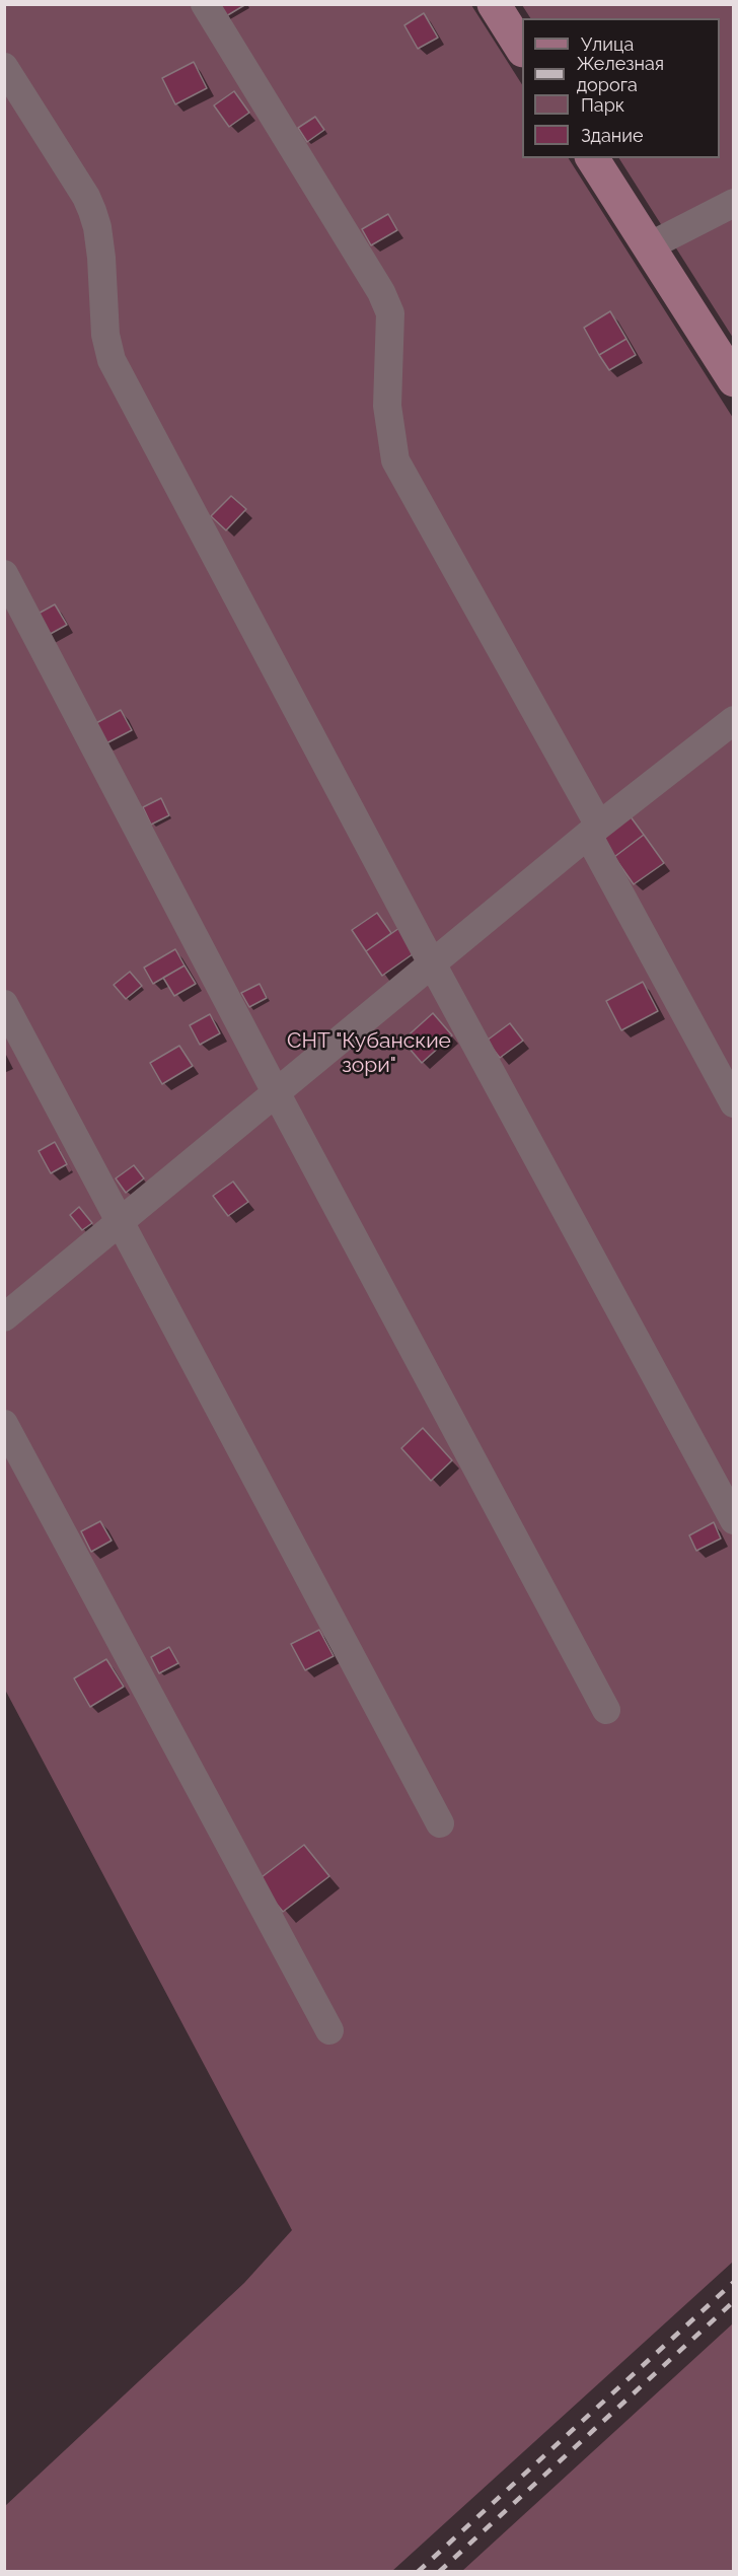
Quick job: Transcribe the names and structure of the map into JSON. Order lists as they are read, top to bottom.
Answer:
{
  "parks": ["СНТ \"Кубанские зори\""],
  "legend": [
    "Улица",
    "Железная дорога",
    "Парк",
    "Здание"
  ]
}
